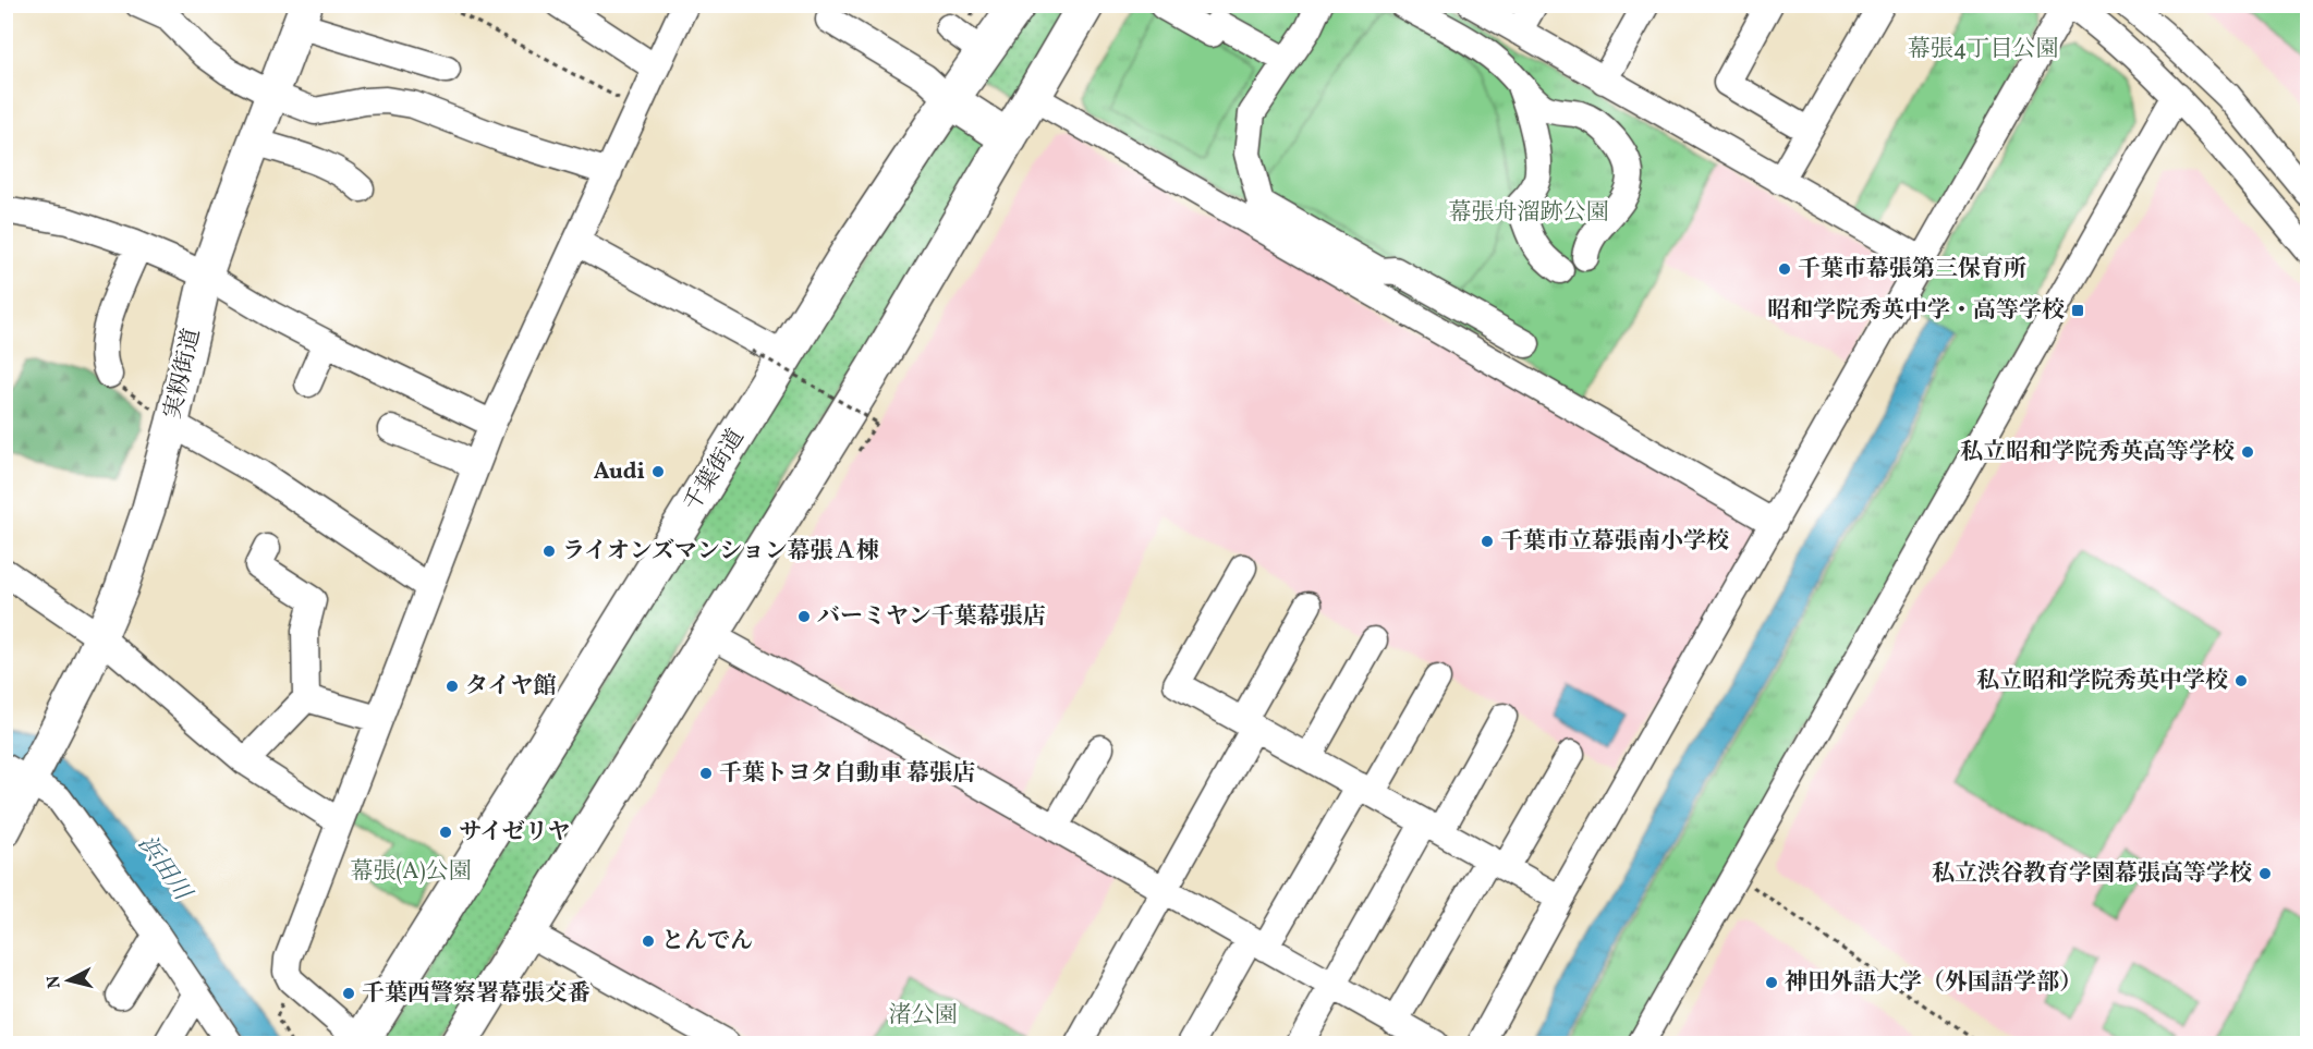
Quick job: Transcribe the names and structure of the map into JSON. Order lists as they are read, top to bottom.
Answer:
{
  "streets": {
    "highway": ["千葉街道"],
    "main road": ["実籾街道"]
  },
  "water": ["浜田川"],
  "parks": [
    "幕張4丁目公園",
    "幕張舟溜跡公園",
    "幕張(A)公園",
    "渚公園"
  ],
  "places": {
    "other": [
      "千葉市幕張第三保育所",
      "私立昭和学院秀英高等学校",
      "Audi",
      "千葉市立幕張南小学校",
      "ライオンズマンション幕張Ａ棟",
      "バーミヤン千葉幕張店",
      "私立昭和学院秀英中学校",
      "タイヤ館",
      "千葉トヨタ自動車 幕張店",
      "サイゼリヤ",
      "私立渋谷教育学園幕張高等学校",
      "とんでん",
      "神田外語大学（外国語学部）",
      "千葉西警察署幕張交番"
    ],
    "transit": ["昭和学院秀英中学・高等学校"]
  },
  "north": "left"
}
